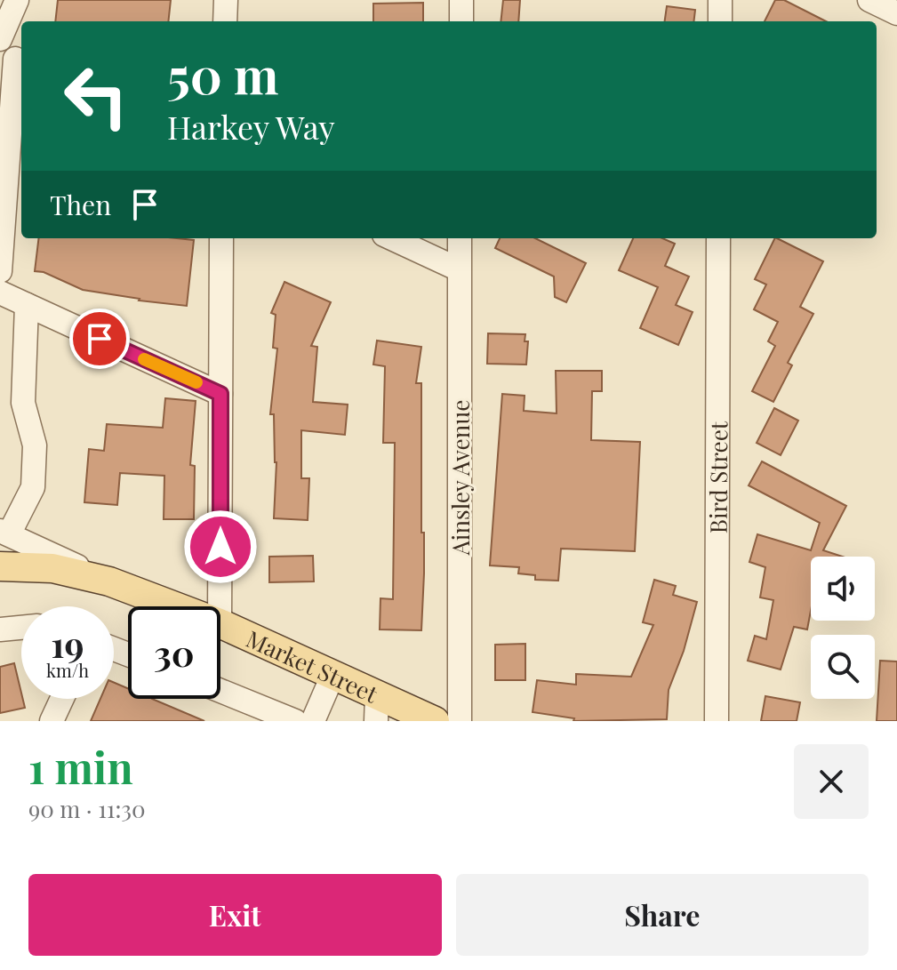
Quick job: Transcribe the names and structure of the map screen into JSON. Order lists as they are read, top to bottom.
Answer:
{
  "streets": {
    "main road": ["Market Street"],
    "street": ["Ainsley Avenue", "Bird Street"]
  },
  "page": {
    "turn": ["50 m", "Harkey Way"],
    "then": "Then",
    "speed": "19 km/h",
    "limit": "30",
    "heading": ["1 min", "90 m · 11:30"],
    "buttons": ["Exit", "Share"]
  }
}
